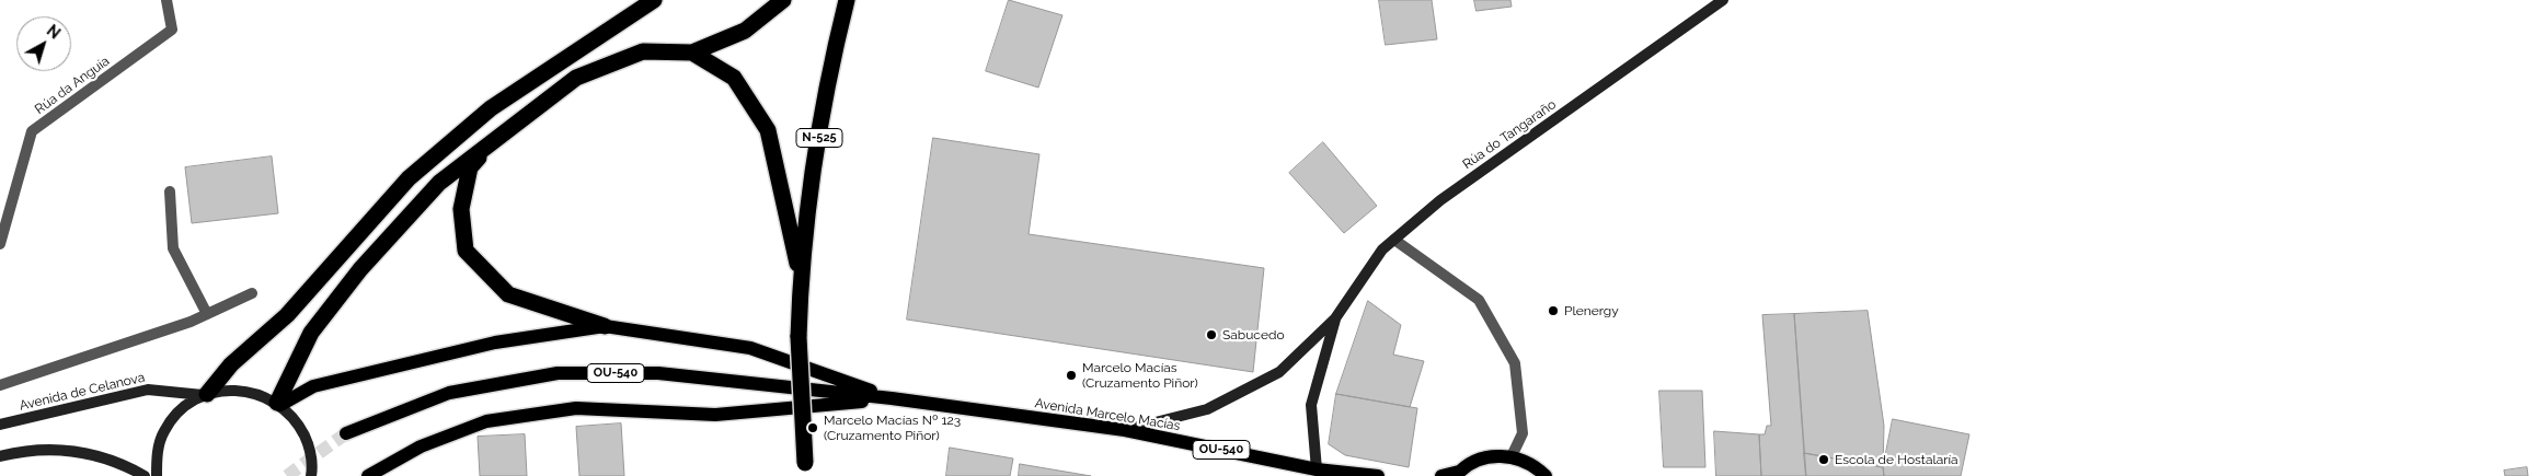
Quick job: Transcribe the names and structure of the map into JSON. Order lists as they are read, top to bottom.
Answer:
{
  "streets": {
    "highway": ["N-525"],
    "main road": ["OU-540", "Avenida Marcelo Macías"],
    "street": ["Rúa do Tangaraño", "Avenida de Celanova"],
    "lane": ["Rúa da Anguía"]
  },
  "crossings": [
    ["Rúa do Tangaraño", "Avenida Marcelo Macías"],
    ["OU-540", "Avenida Marcelo Macías"]
  ],
  "places": [
    "Plenergy",
    "Sabucedo",
    "Marcelo Macías (Cruzamento Piñor)",
    "Marcelo Macías Nº 123 (Cruzamento Piñor)",
    "Escola de Hostalaría"
  ],
  "north": "top right"
}
